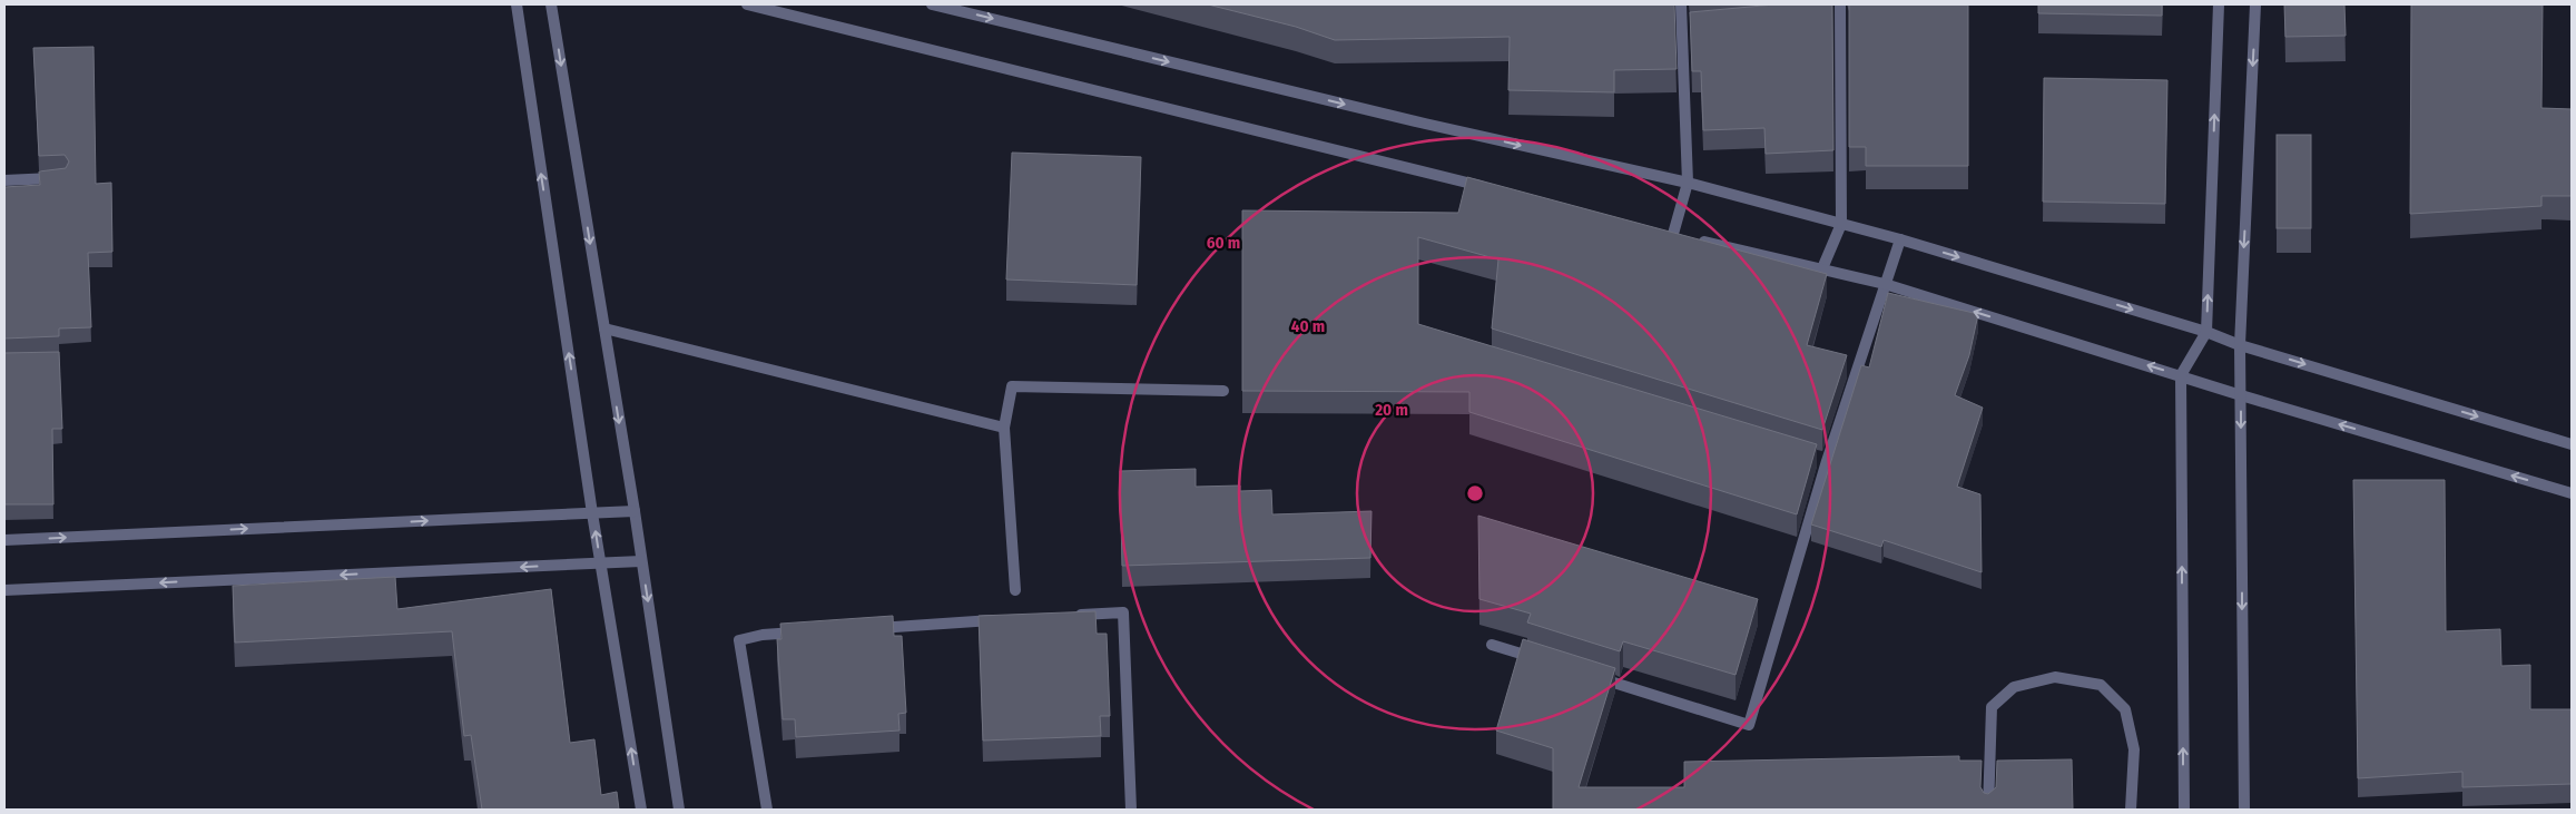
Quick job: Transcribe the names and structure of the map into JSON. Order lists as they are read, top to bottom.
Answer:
{
  "rings": ["60 m", "40 m", "20 m"]
}
